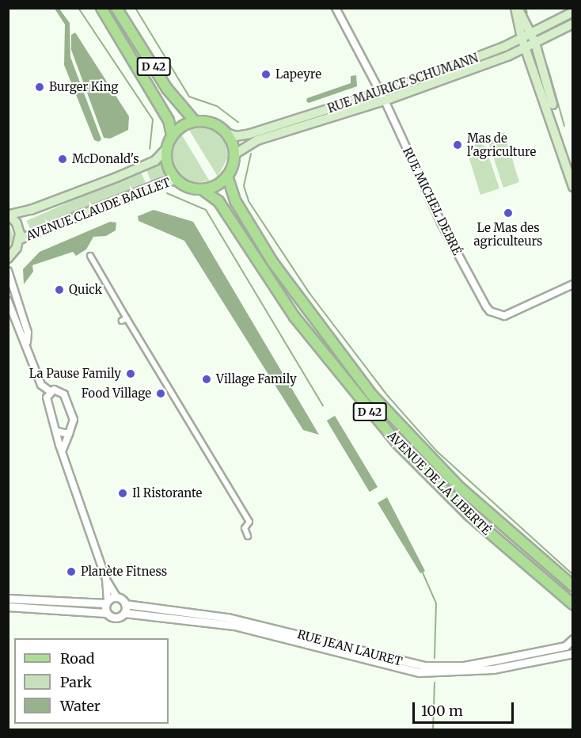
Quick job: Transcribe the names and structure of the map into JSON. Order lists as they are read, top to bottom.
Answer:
{
  "streets": {
    "main road": [
      "D 42",
      "RUE MAURICE SCHUMANN",
      "AVENUE CLAUDE BAILLET",
      "AVENUE DE LA LIBERTÉ"
    ],
    "street": ["RUE MICHEL DEBRÉ", "RUE JEAN LAURET"]
  },
  "crossings": [
    ["D 42", "RUE MAURICE SCHUMANN"],
    ["D 42", "AVENUE CLAUDE BAILLET"],
    ["D 42", "AVENUE DE LA LIBERTÉ"],
    ["RUE MAURICE SCHUMANN", "RUE MICHEL DEBRÉ"],
    ["RUE MAURICE SCHUMANN", "AVENUE CLAUDE BAILLET"],
    ["RUE MAURICE SCHUMANN", "AVENUE DE LA LIBERTÉ"],
    ["AVENUE CLAUDE BAILLET", "AVENUE DE LA LIBERTÉ"]
  ],
  "places": [
    "Lapeyre",
    "Burger King",
    "Mas de l'agriculture",
    "McDonald's",
    "Le Mas des agriculteurs",
    "Quick",
    "La Pause Family",
    "Village Family",
    "Food Village",
    "Il Ristorante",
    "Planète Fitness"
  ],
  "legend": ["Road", "Park", "Water"],
  "scale_bar": "100 m"
}
